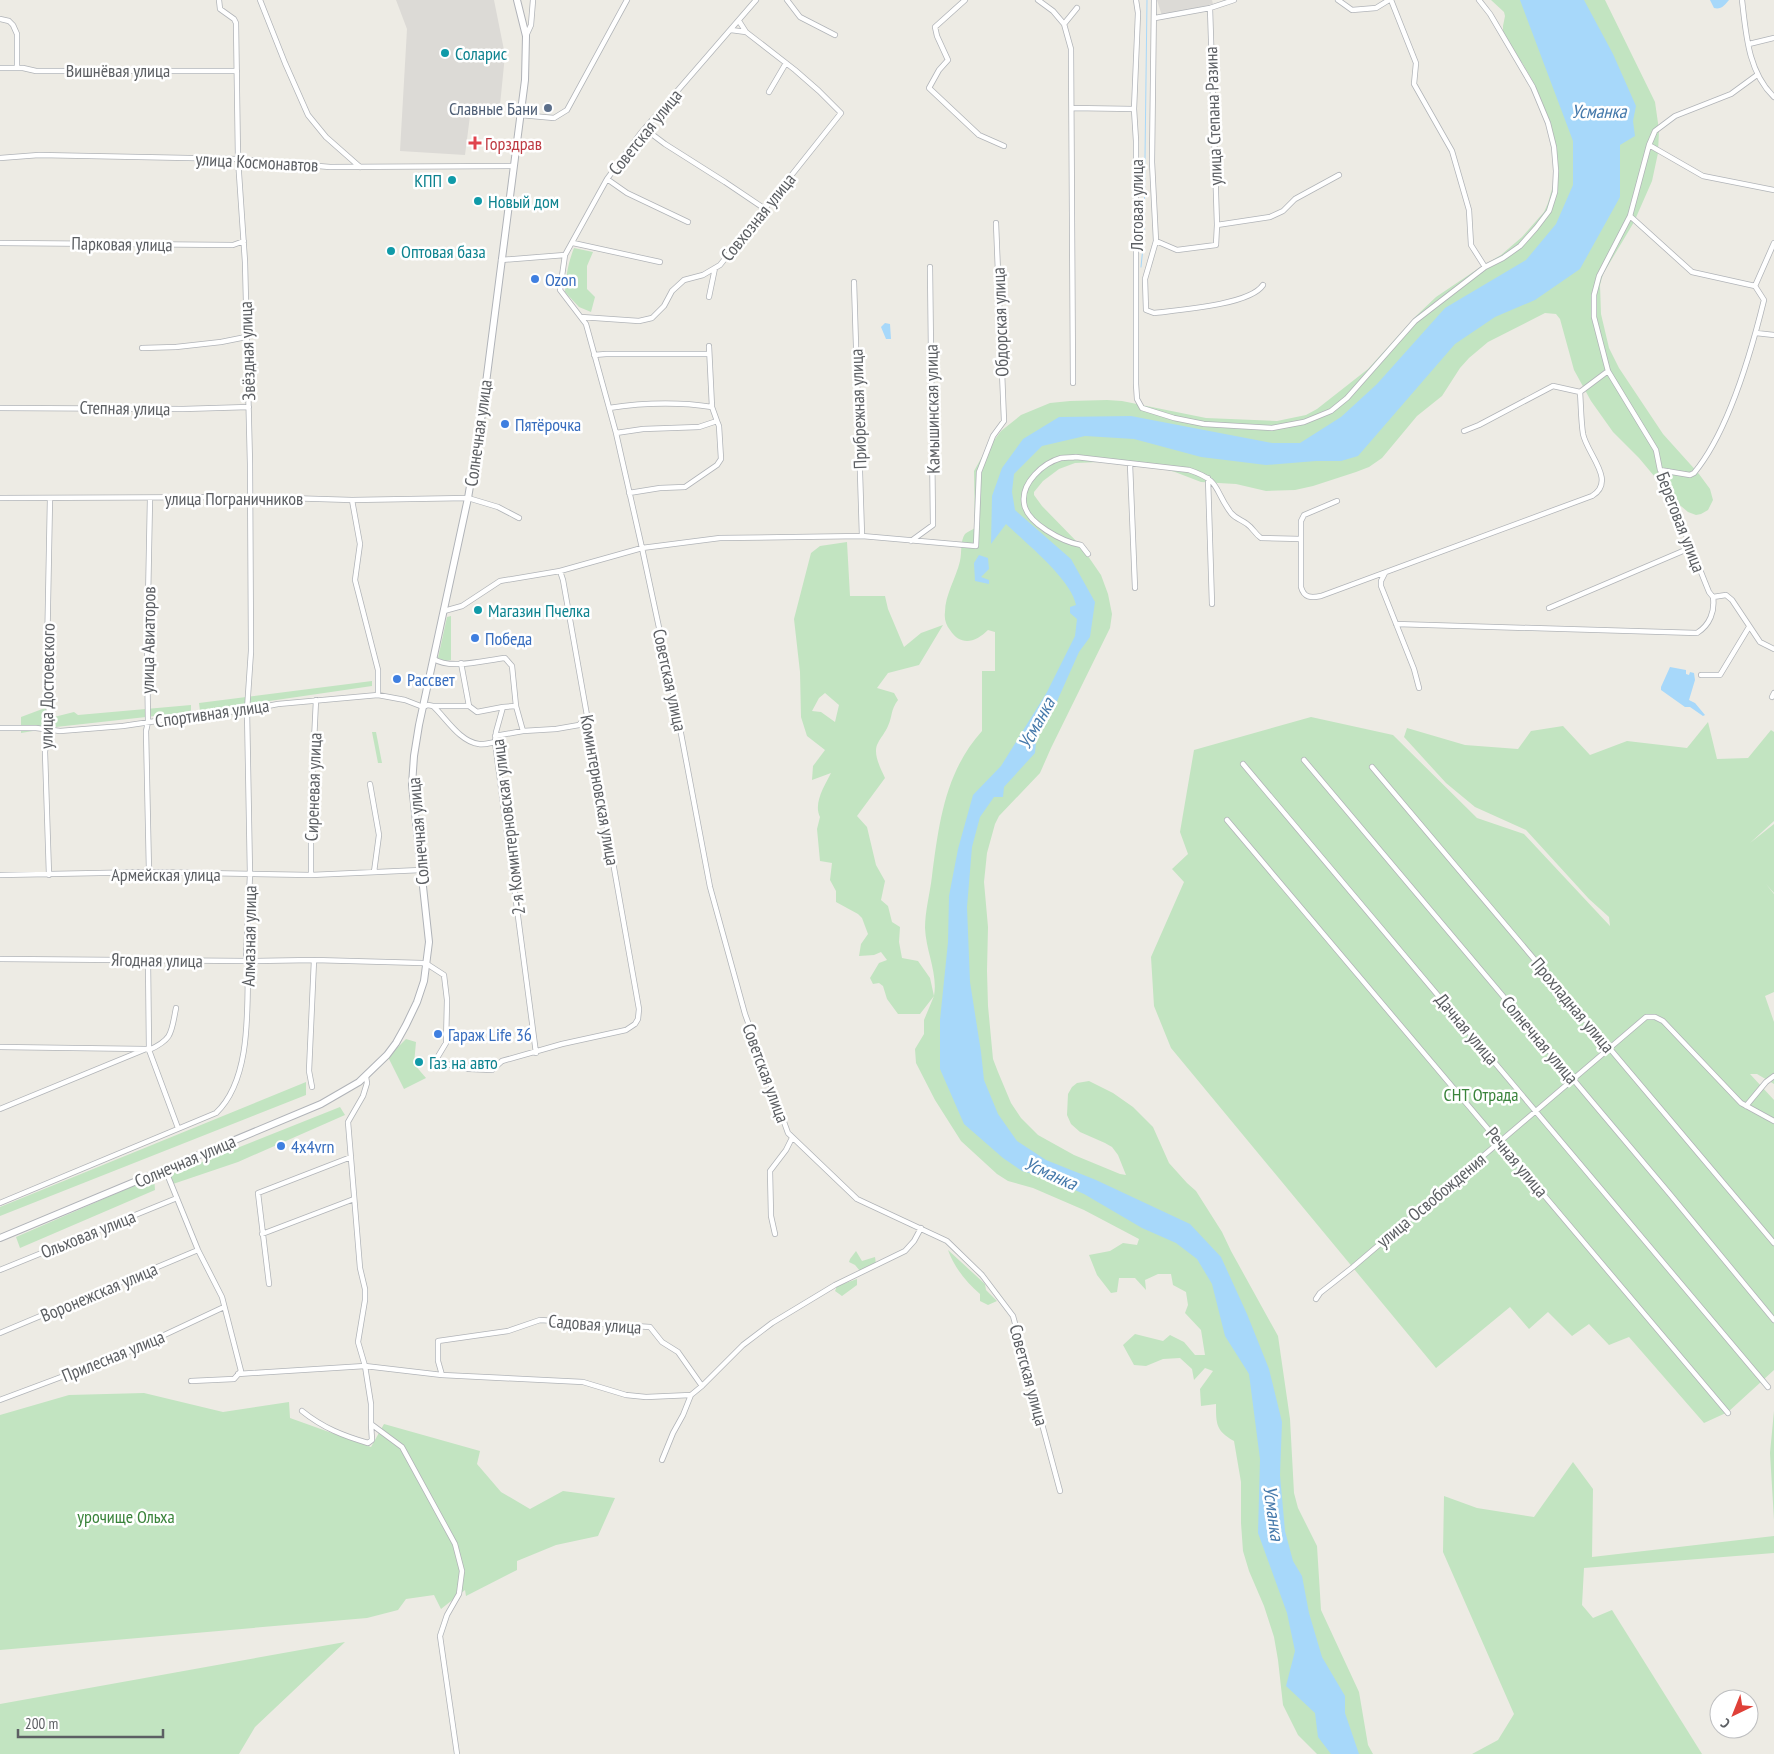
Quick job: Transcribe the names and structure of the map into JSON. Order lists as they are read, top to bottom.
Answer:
{
  "streets": {
    "street": [
      "Вишнёвая улица",
      "улица Степана Разина",
      "Советская улица",
      "улица Космонавтов",
      "Логовая улица",
      "Совхозная улица",
      "Парковая улица",
      "Обдорская улица",
      "Звёздная улица",
      "Степная улица",
      "Прибрежная улица",
      "Камышинская улица",
      "Солнечная улица",
      "улица Пограничников",
      "Береговая улица",
      "улица Авиаторов",
      "улица Достоевского",
      "Спортивная улица",
      "Сиреневая улица",
      "Коминтерновская улица",
      "2-я Коминтерновская улица",
      "Армейская улица",
      "Алмазная улица",
      "Ягодная улица",
      "Прохладная улица",
      "Дачная улица",
      "Речная улица",
      "улица Освобождения",
      "Ольховая улица",
      "Воронежская улица",
      "Садовая улица",
      "Прилесная улица"
    ]
  },
  "crossings": [
    ["Вишнёвая улица", "Звёздная улица"],
    ["Советская улица", "Совхозная улица"],
    ["улица Космонавтов", "Звёздная улица"],
    ["улица Космонавтов", "Солнечная улица"],
    ["Парковая улица", "Звёздная улица"],
    ["Обдорская улица", "Камышинская улица"],
    ["Звёздная улица", "Степная улица"],
    ["Звёздная улица", "улица Пограничников"],
    ["Звёздная улица", "Спортивная улица"],
    ["Звёздная улица", "Алмазная улица"],
    ["Солнечная улица", "улица Пограничников"],
    ["Солнечная улица", "Спортивная улица"],
    ["Солнечная улица", "Армейская улица"],
    ["Солнечная улица", "Ягодная улица"],
    ["Солнечная улица", "улица Освобождения"],
    ["улица Пограничников", "улица Авиаторов"],
    ["улица Пограничников", "улица Достоевского"],
    ["улица Авиаторов", "Спортивная улица"],
    ["улица Авиаторов", "Армейская улица"],
    ["улица Достоевского", "Спортивная улица"],
    ["улица Достоевского", "Армейская улица"],
    ["Спортивная улица", "Сиреневая улица"],
    ["Спортивная улица", "Алмазная улица"],
    ["Сиреневая улица", "Армейская улица"],
    ["Коминтерновская улица", "2-я Коминтерновская улица"],
    ["Армейская улица", "Алмазная улица"],
    ["Алмазная улица", "Ягодная улица"],
    ["Прохладная улица", "улица Освобождения"],
    ["Дачная улица", "улица Освобождения"],
    ["Речная улица", "улица Освобождения"]
  ],
  "water": ["Усманка"],
  "parks": ["СНТ Отрада", "урочище Ольха"],
  "places": {
    "other": [
      "Соларис",
      "Славные Бани",
      "КПП",
      "Новый дом",
      "Оптовая база",
      "Ozon",
      "Пятёрочка",
      "Магазин Пчелка",
      "Победа",
      "Рассвет",
      "Гараж Life 36",
      "Газ на авто",
      "4x4vrn"
    ],
    "health": ["Горздрав"]
  },
  "scale_bar": "200 m",
  "north": "bottom left"
}
